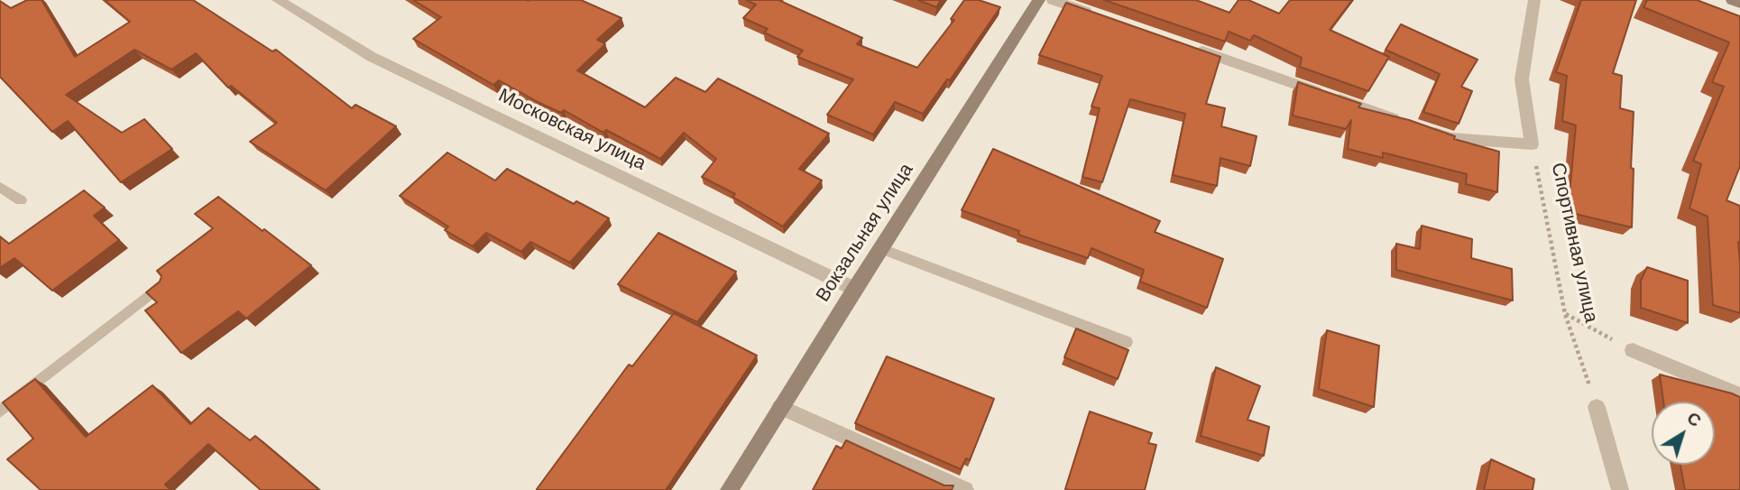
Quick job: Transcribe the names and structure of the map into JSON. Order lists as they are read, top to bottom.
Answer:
{
  "streets": {
    "main road": ["Вокзальная улица"],
    "street": ["Московская улица", "Спортивная улица"]
  },
  "crossings": [
    ["Московская улица", "Вокзальная улица"]
  ],
  "north": "top right"
}
